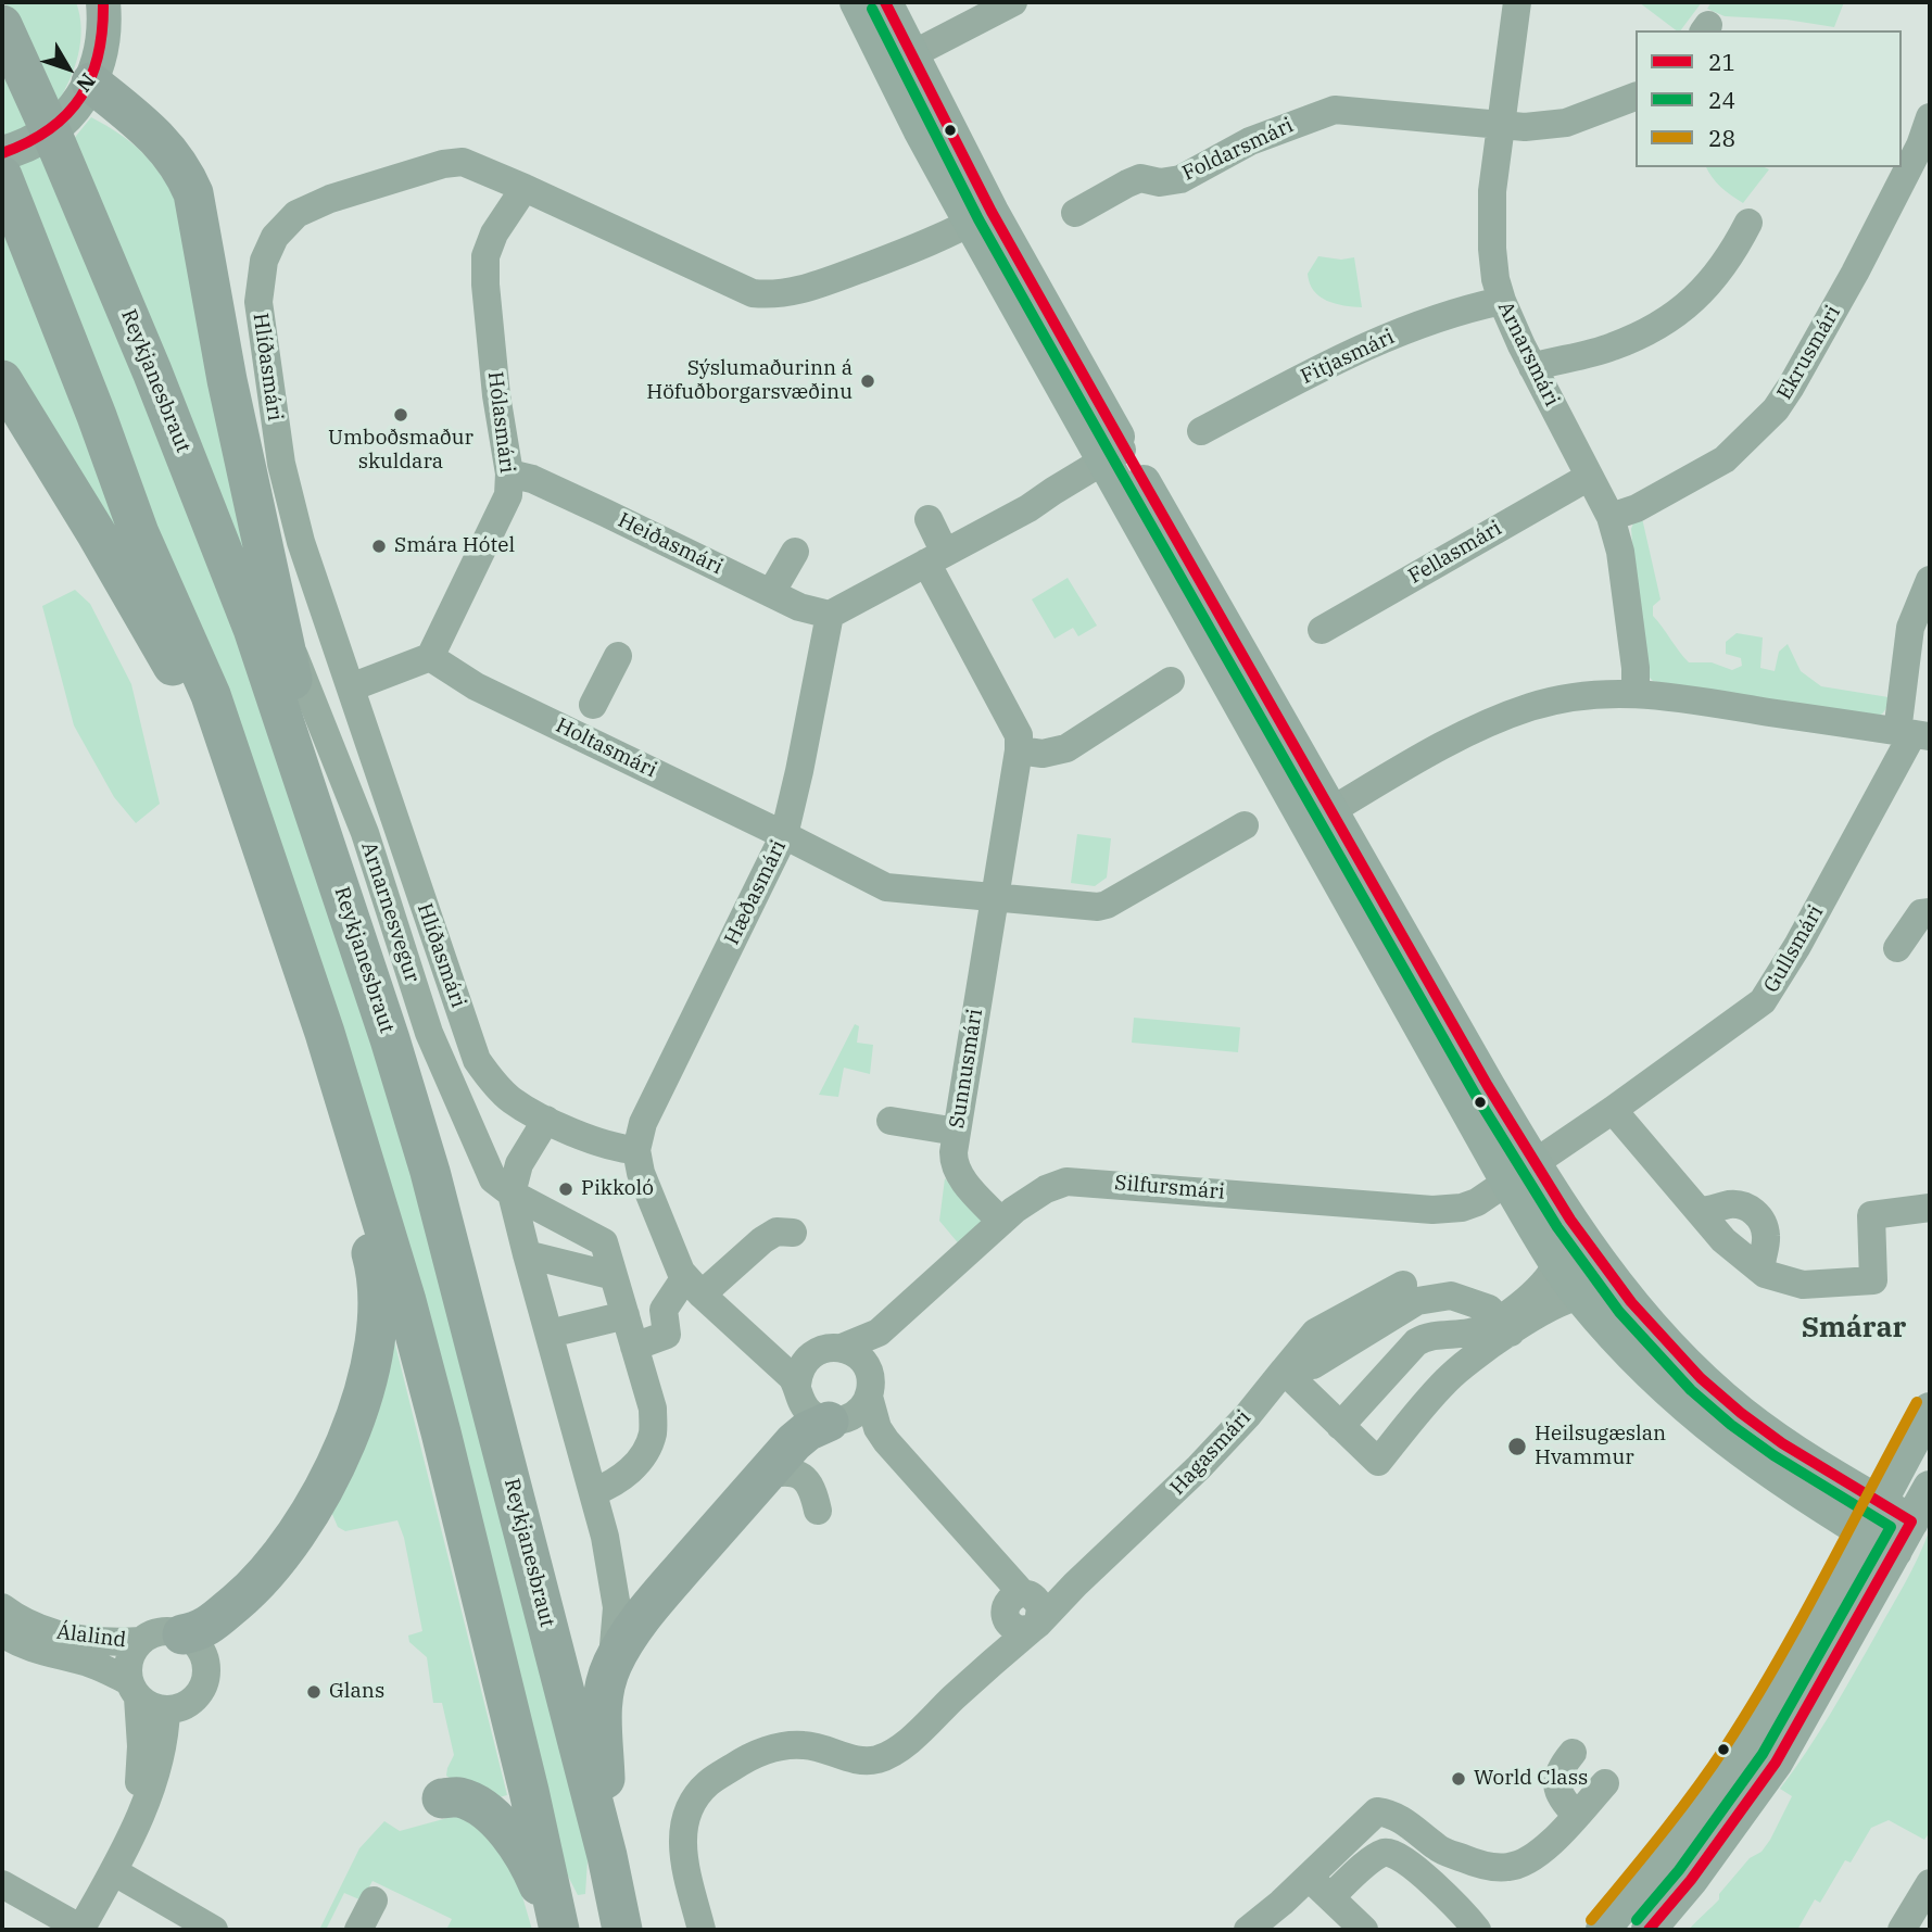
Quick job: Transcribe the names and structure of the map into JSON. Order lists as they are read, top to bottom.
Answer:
{
  "streets": {
    "highway": ["Reykjanesbraut"],
    "street": [
      "Foldarsmári",
      "Ekrusmári",
      "Arnarsmári",
      "Fitjasmári",
      "Hlíðasmári",
      "Hólasmári",
      "Heiðasmári",
      "Fellasmári",
      "Holtasmári",
      "Hæðasmári",
      "Arnarnesvegur",
      "Gullsmári",
      "Sunnusmári",
      "Silfursmári",
      "Hagasmári",
      "Álalind"
    ]
  },
  "crossings": [
    ["Foldarsmári", "Arnarsmári"],
    ["Ekrusmári", "Arnarsmári"],
    ["Arnarsmári", "Fitjasmári"],
    ["Arnarsmári", "Fellasmári"],
    ["Hlíðasmári", "Hólasmári"],
    ["Hlíðasmári", "Hæðasmári"],
    ["Hólasmári", "Heiðasmári"],
    ["Hólasmári", "Holtasmári"],
    ["Heiðasmári", "Hæðasmári"],
    ["Holtasmári", "Hæðasmári"],
    ["Gullsmári", "Silfursmári"],
    ["Sunnusmári", "Silfursmári"]
  ],
  "districts": ["Smárar"],
  "places": [
    "Sýslumaðurinn á Höfuðborgarsvæðinu",
    "Umboðsmaður skuldara",
    "Smára Hótel",
    "Pikkoló",
    "Heilsugæslan Hvammur",
    "Glans",
    "World Class"
  ],
  "lines": ["transit line 21", "transit line 24", "transit line 28"],
  "legend": ["21", "24", "28"],
  "north": "bottom right"
}
